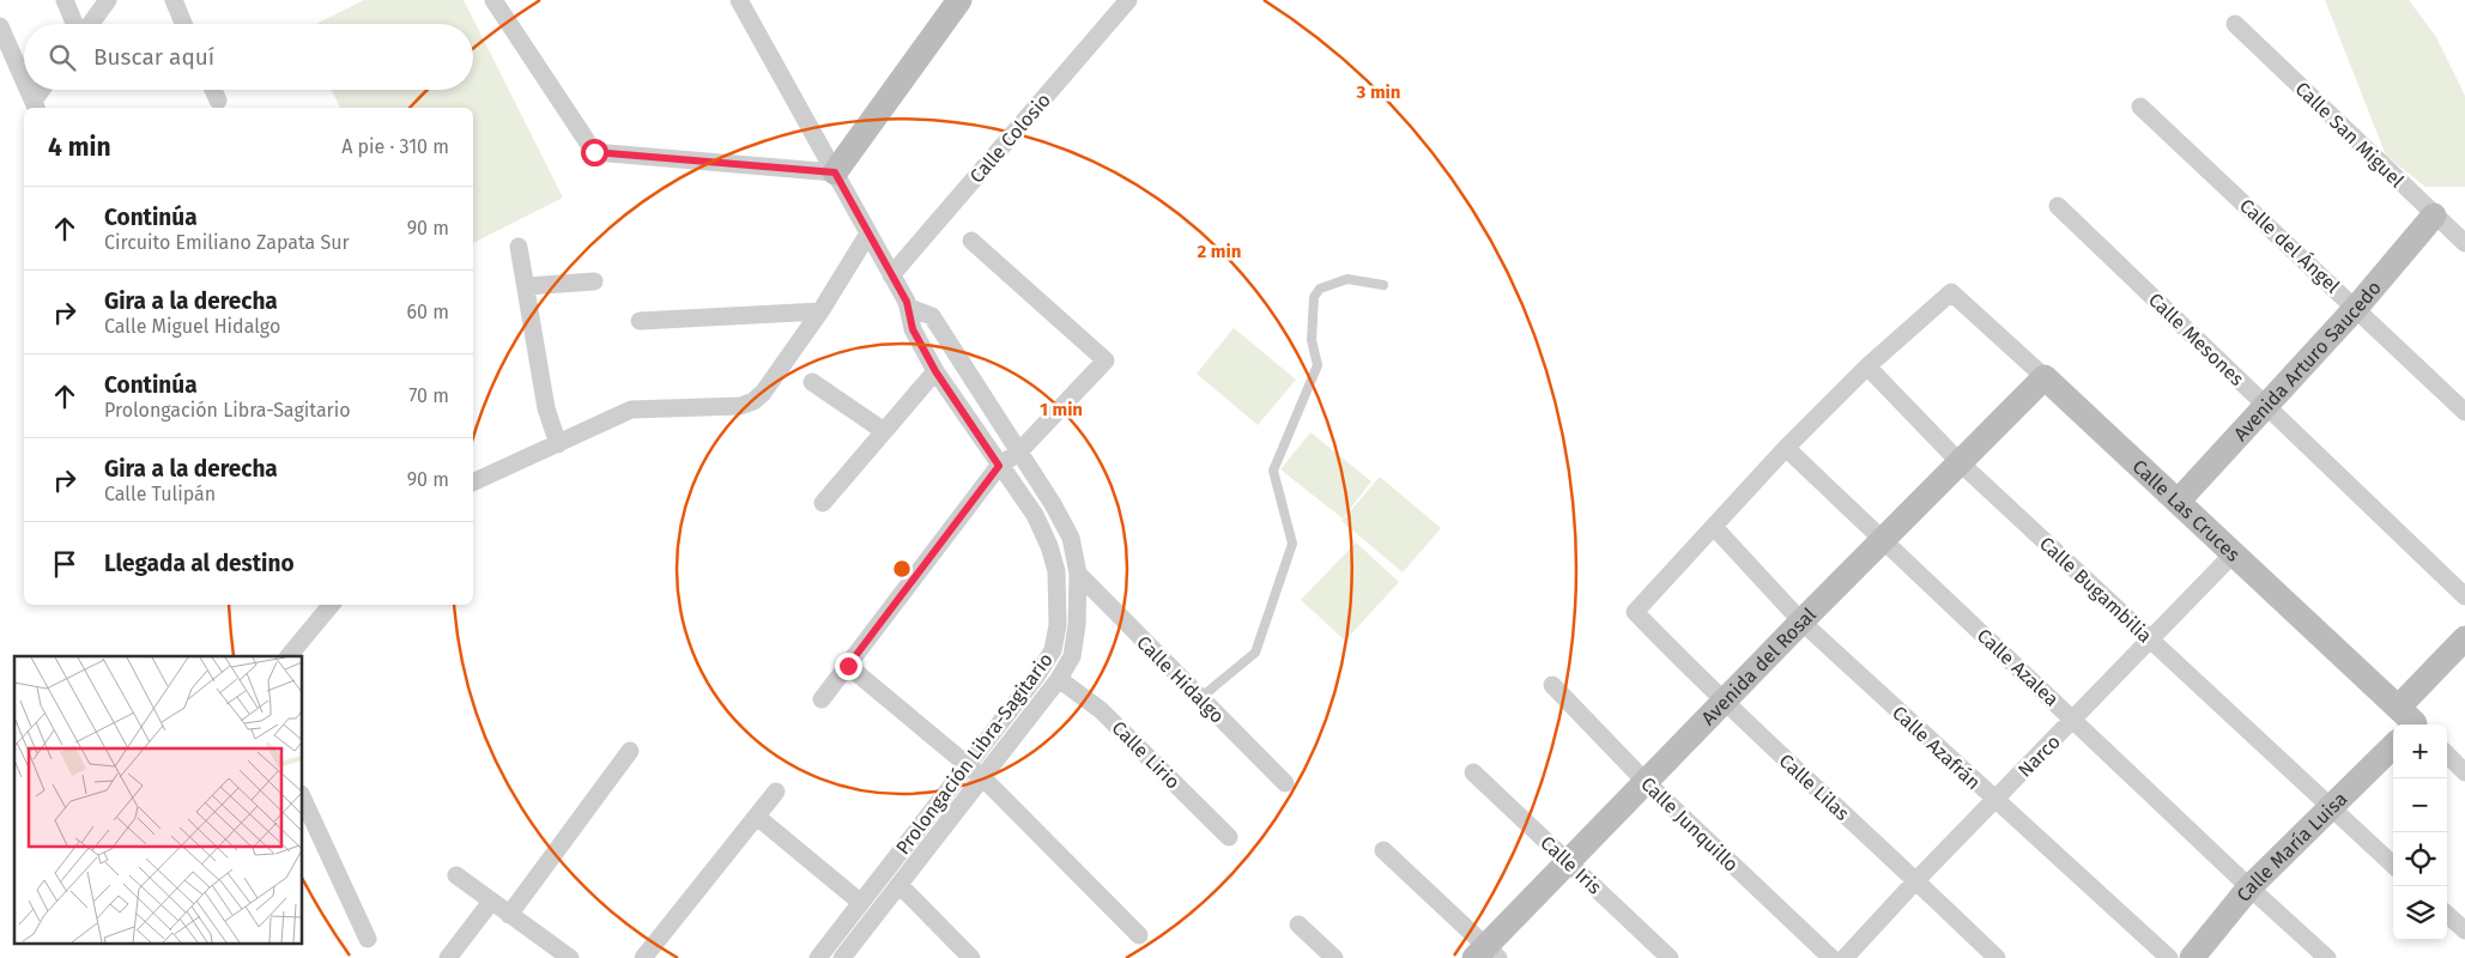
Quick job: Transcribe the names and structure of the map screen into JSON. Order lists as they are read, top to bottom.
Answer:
{
  "streets": {
    "street": [
      "Calle San Miguel",
      "Calle Colosio",
      "Calle del Ángel",
      "Calle Mesones",
      "Avenida Arturo Saucedo",
      "Calle Las Cruces",
      "Calle Bugambilia",
      "Avenida del Rosal",
      "Calle Azalea",
      "Calle Hidalgo",
      "Calle Azafrán",
      "Prolongación Libra-Sagitario",
      "Calle Lirio",
      "Narco",
      "Calle Lilas",
      "Calle Junquillo",
      "Calle María Luisa",
      "Calle Iris"
    ]
  },
  "crossings": [
    ["Calle San Miguel", "Avenida Arturo Saucedo"],
    ["Calle del Ángel", "Avenida Arturo Saucedo"],
    ["Calle Mesones", "Avenida Arturo Saucedo"],
    ["Avenida Arturo Saucedo", "Calle Las Cruces"],
    ["Calle Las Cruces", "Calle Bugambilia"],
    ["Calle Las Cruces", "Avenida del Rosal"],
    ["Calle Las Cruces", "Narco"],
    ["Calle Bugambilia", "Avenida del Rosal"],
    ["Calle Bugambilia", "Narco"],
    ["Calle Bugambilia", "Calle María Luisa"],
    ["Avenida del Rosal", "Calle Azalea"],
    ["Avenida del Rosal", "Calle Azafrán"],
    ["Avenida del Rosal", "Calle Lilas"],
    ["Avenida del Rosal", "Calle Junquillo"],
    ["Avenida del Rosal", "Calle Iris"],
    ["Calle Azalea", "Narco"],
    ["Calle Azalea", "Calle María Luisa"],
    ["Calle Hidalgo", "Prolongación Libra-Sagitario"],
    ["Calle Azafrán", "Narco"],
    ["Calle Azafrán", "Calle Lilas"],
    ["Prolongación Libra-Sagitario", "Calle Lirio"],
    ["Narco", "Calle Lilas"]
  ],
  "page": {
    "search": "Buscar aquí",
    "heading": ["4 min", "A pie · 310 m"],
    "list": [
      ["Continúa", "Circuito Emiliano Zapata Sur", "90 m"],
      ["Gira a la derecha", "Calle Miguel Hidalgo", "60 m"],
      ["Continúa", "Prolongación Libra-Sagitario", "70 m"],
      ["Gira a la derecha", "Calle Tulipán", "90 m"],
      "Llegada al destino"
    ],
    "map_buttons": ["+", "−"]
  },
  "rings": ["3 min", "2 min", "1 min"]
}
